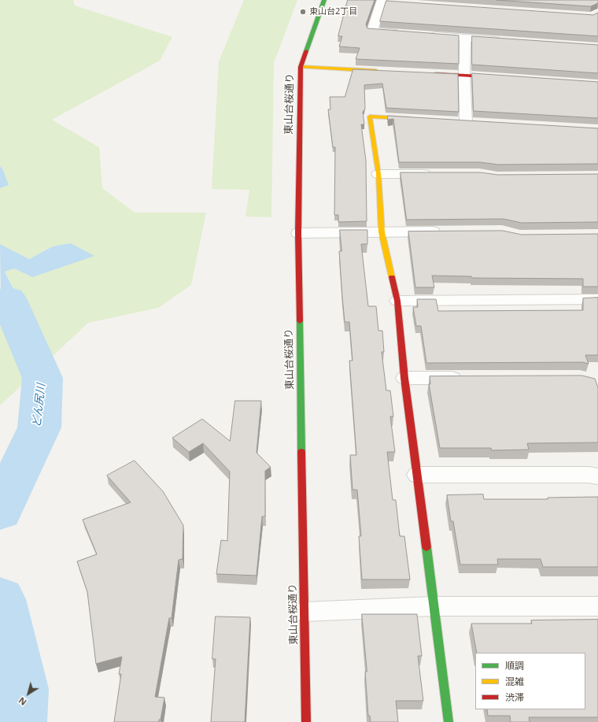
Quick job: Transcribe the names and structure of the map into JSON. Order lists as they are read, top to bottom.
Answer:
{
  "streets": {
    "street": ["東山台桜通り"]
  },
  "water": ["どん尻川"],
  "places": ["東山台2丁目"],
  "legend": ["順調", "混雑", "渋滞"],
  "north": "bottom left"
}
